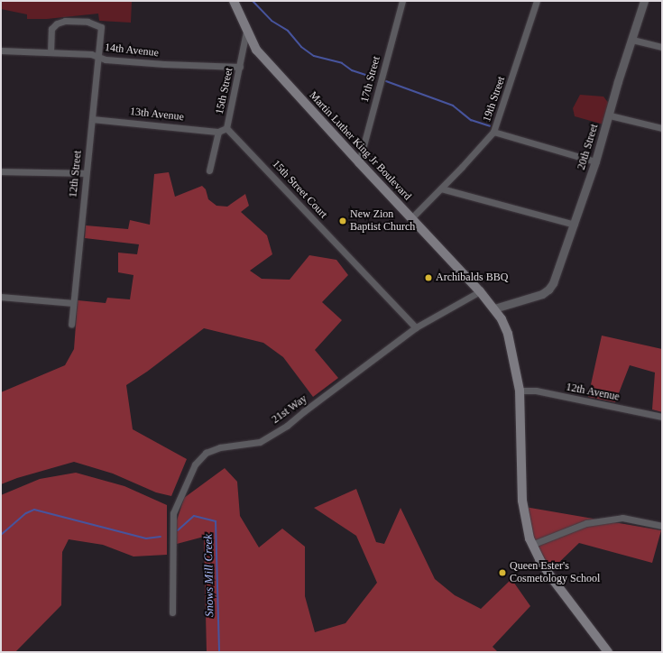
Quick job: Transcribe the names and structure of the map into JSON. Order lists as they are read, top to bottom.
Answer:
{
  "streets": {
    "main road": ["Martin Luther King Jr Boulevard"],
    "street": [
      "14th Avenue",
      "17th Street",
      "15th Street",
      "19th Street",
      "13th Avenue",
      "20th Street",
      "12th Street",
      "15th Street Court",
      "12th Avenue",
      "21st Way"
    ]
  },
  "crossings": [
    ["14th Avenue", "15th Street"],
    ["14th Avenue", "12th Street"],
    ["17th Street", "Martin Luther King Jr Boulevard"],
    ["15th Street", "13th Avenue"],
    ["15th Street", "Martin Luther King Jr Boulevard"],
    ["15th Street", "15th Street Court"],
    ["19th Street", "Martin Luther King Jr Boulevard"],
    ["13th Avenue", "12th Street"],
    ["Martin Luther King Jr Boulevard", "20th Street"],
    ["Martin Luther King Jr Boulevard", "12th Avenue"],
    ["Martin Luther King Jr Boulevard", "21st Way"],
    ["15th Street Court", "21st Way"]
  ],
  "water": ["Snows Mill Creek"],
  "places": ["New Zion Baptist Church", "Archibalds BBQ", "Queen Ester's Cosmetology School"]
}
